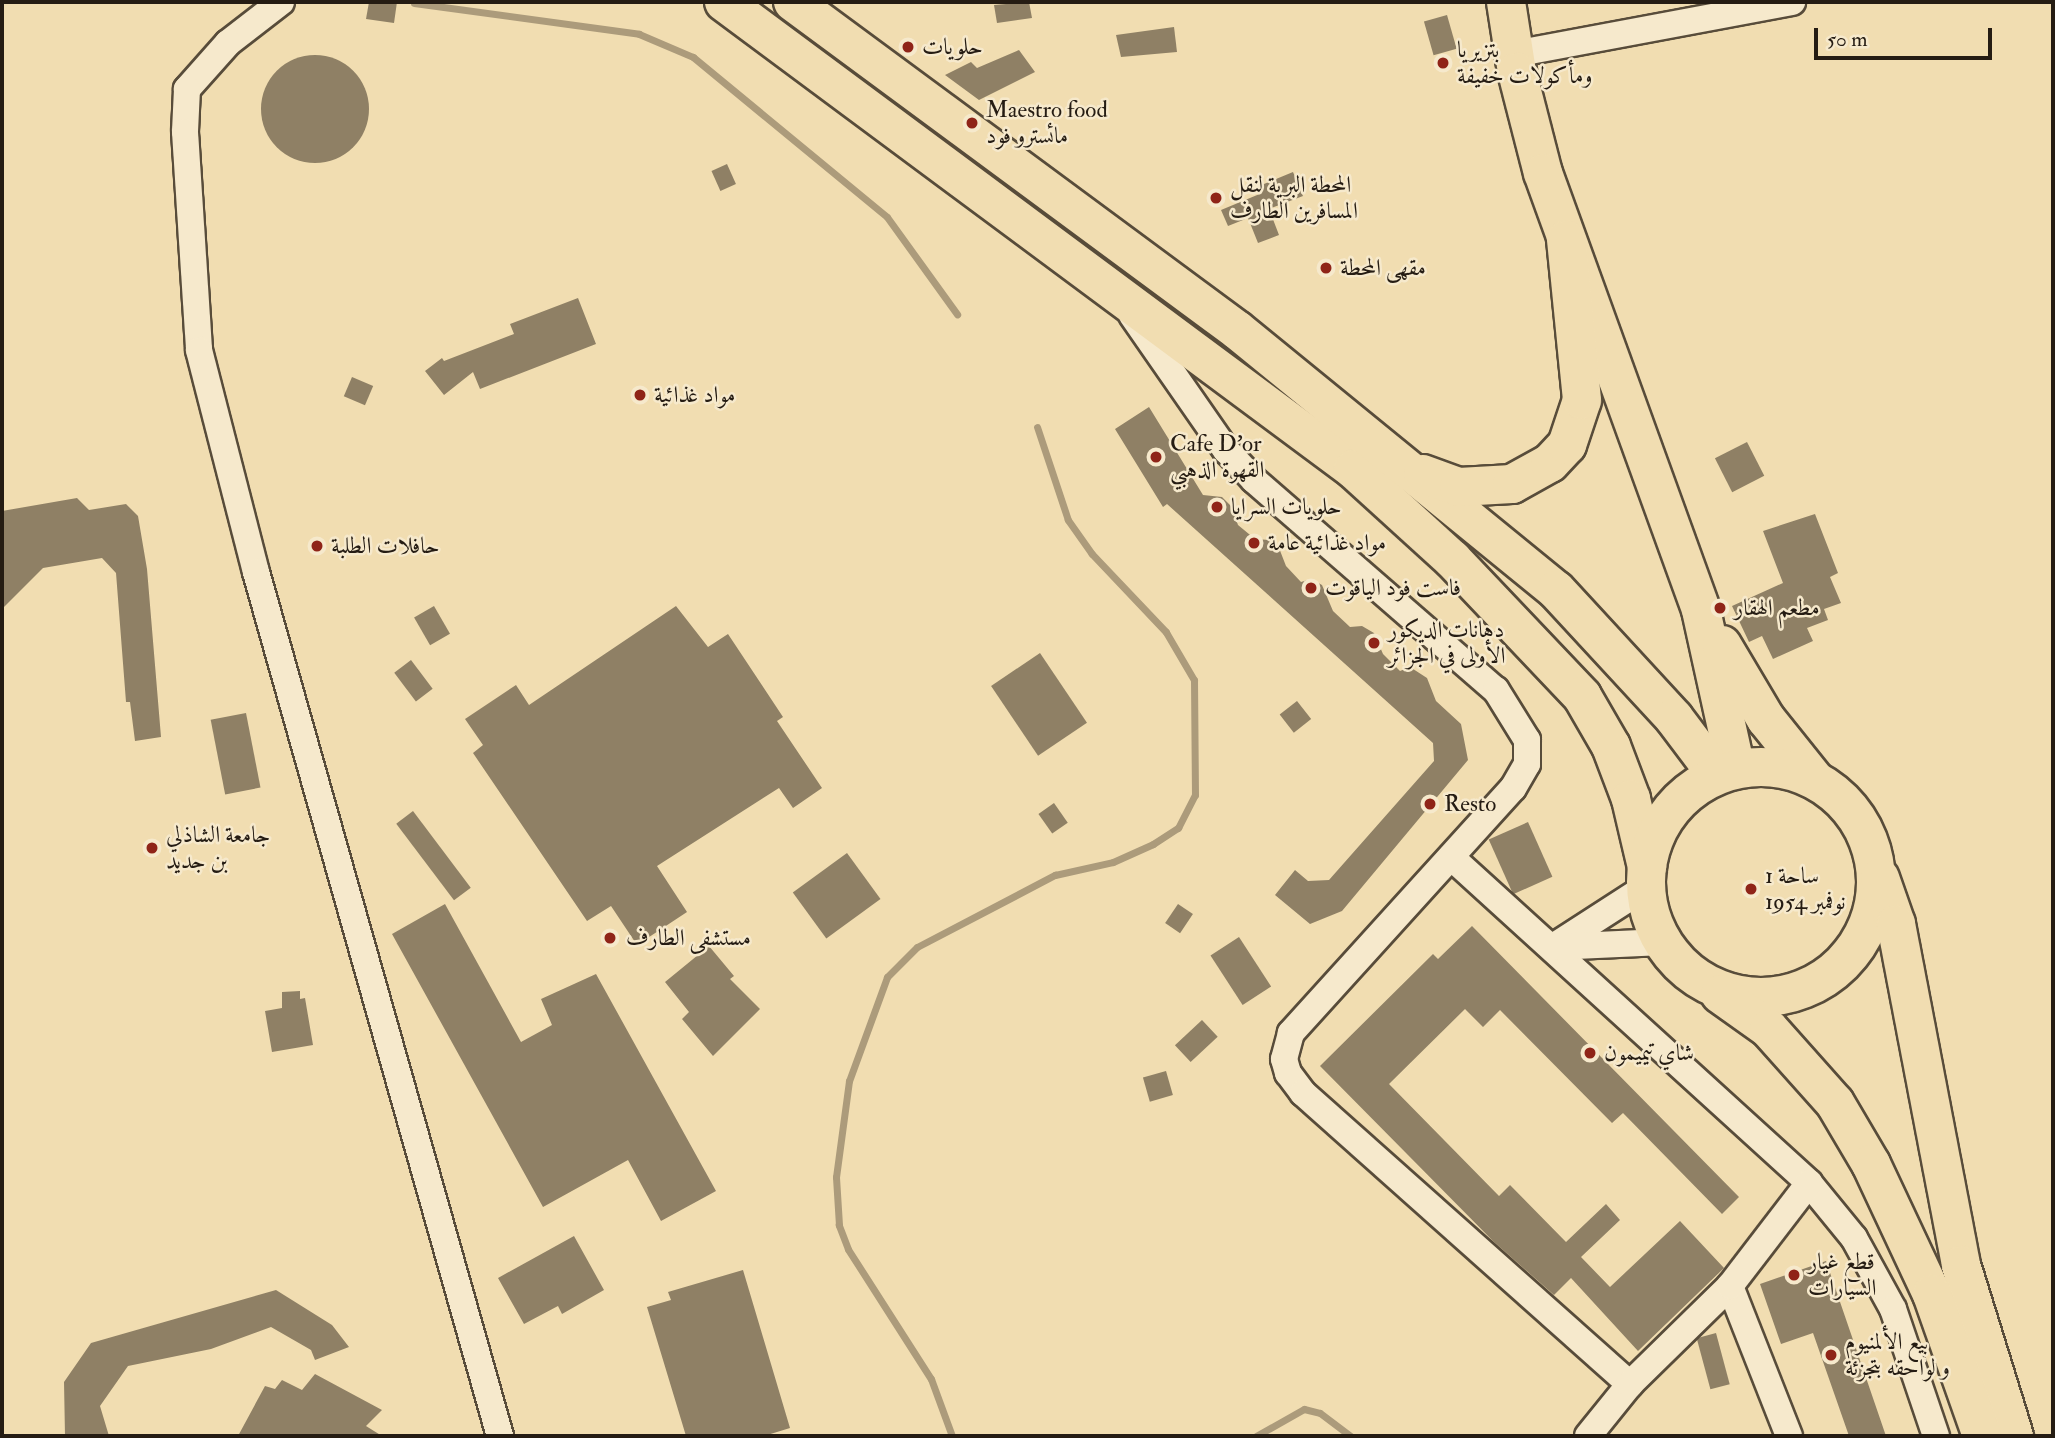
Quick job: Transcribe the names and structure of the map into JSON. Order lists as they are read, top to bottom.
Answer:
{
  "places": [
    "حلويات",
    "بتزيريا ومأكولات خفيفة",
    "Maestro food مائسترو فود",
    "المحطة البرية لنقل المسافرين الطارف",
    "مقهى المحطة",
    "مواد غذائية",
    "Cafe D'or القهوة الذهبي",
    "حلويات السرايا",
    "مواد غذائية عامة",
    "حافلات الطلبة",
    "فاست فود الياقوت",
    "مطعم الهقار",
    "دهانات الديكور الأولى في الجزائر",
    "Resto",
    "جامعة الشاذلي بن جديد",
    "ساحة 1 نوفمبر 1954",
    "مستشفى الطارف",
    "شاي تيميمون",
    "قطع غيار السيارات",
    "بيع الألمنيوم و لواحقه بتجزئة"
  ],
  "scale_bar": "50 m"
}
